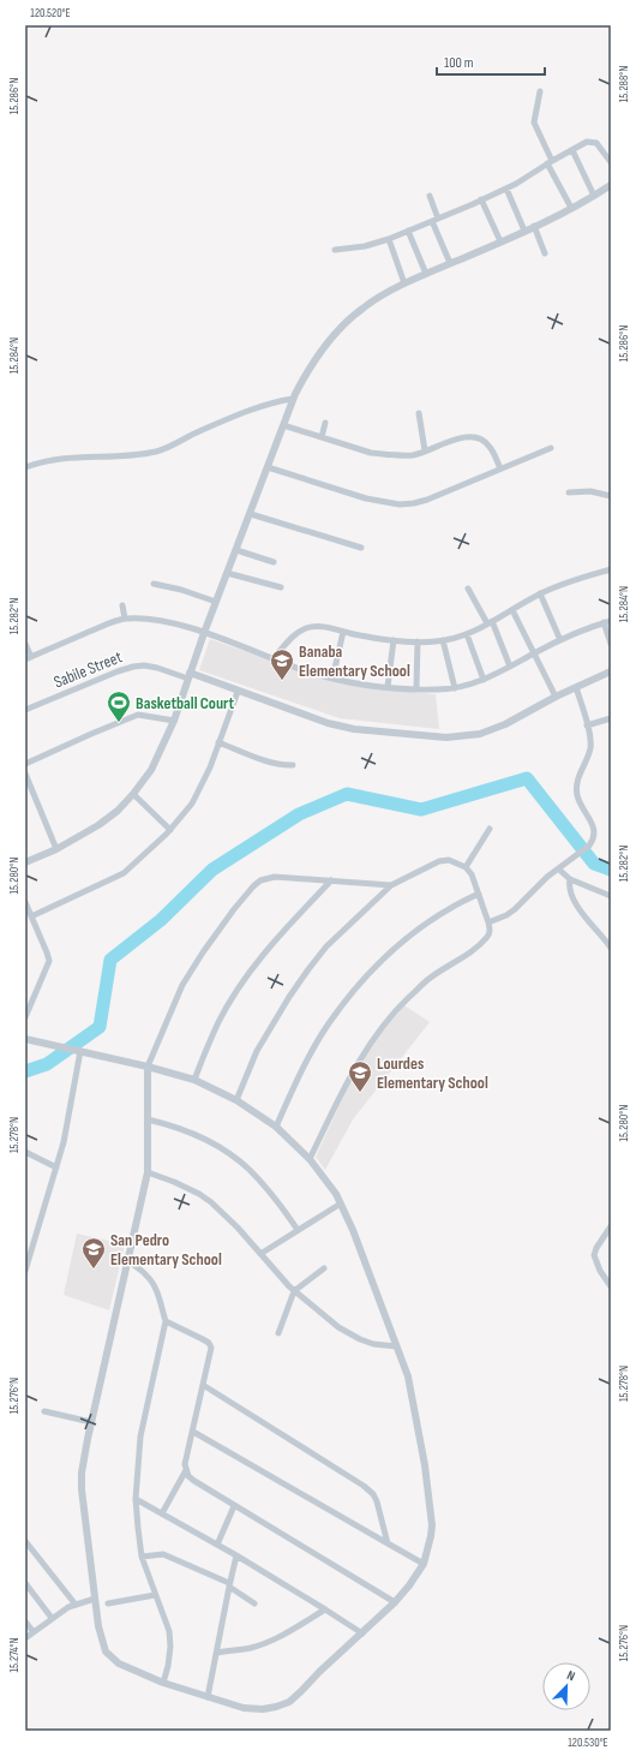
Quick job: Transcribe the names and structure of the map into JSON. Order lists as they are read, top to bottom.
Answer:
{
  "streets": {
    "street": ["Sabile Street"]
  },
  "places": {
    "school or university": ["Banaba Elementary School", "Lourdes Elementary School", "San Pedro Elementary School"],
    "sports": ["Basketball Court"]
  },
  "scale_bar": "100 m",
  "north": "top right",
  "coordinates": [
    "120.520°E",
    "15.288°N",
    "15.286°N",
    "15.284°N",
    "15.282°N",
    "15.280°N",
    "15.278°N",
    "15.276°N",
    "15.274°N",
    "120.530°E"
  ]
}
